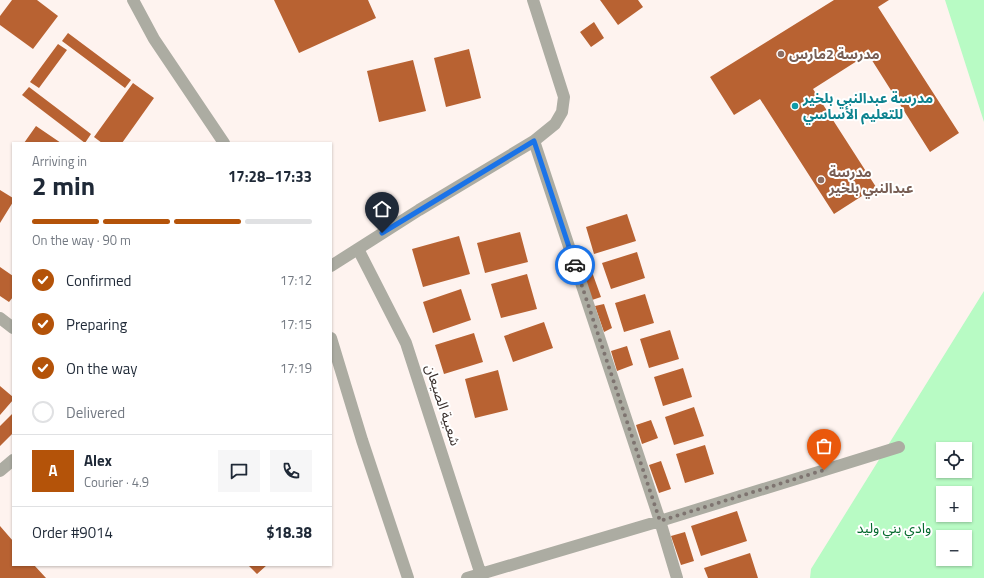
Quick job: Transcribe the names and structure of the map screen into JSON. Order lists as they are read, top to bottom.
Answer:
{
  "streets": {
    "street": ["شعبية الصيعان"]
  },
  "parks": ["وادي بني وليد"],
  "places": ["مدرسة 2مارس", "مدرسة عبدالنبي بلخير للتعليم الأساسي", "مدرسة عبدالنبي بلخير"],
  "page": {
    "heading": ["2 min", "Arriving in", "17:28–17:33"],
    "panel": [
      "Alex",
      "Courier · 4.9",
      "Order #9014",
      "$18.38"
    ],
    "bar": "On the way · 90 m",
    "list": [
      ["Confirmed", "17:12"],
      ["Preparing", "17:15"],
      ["On the way", "17:19"],
      "Delivered"
    ],
    "map_buttons": ["+", "−"],
    "round": "A"
  }
}
